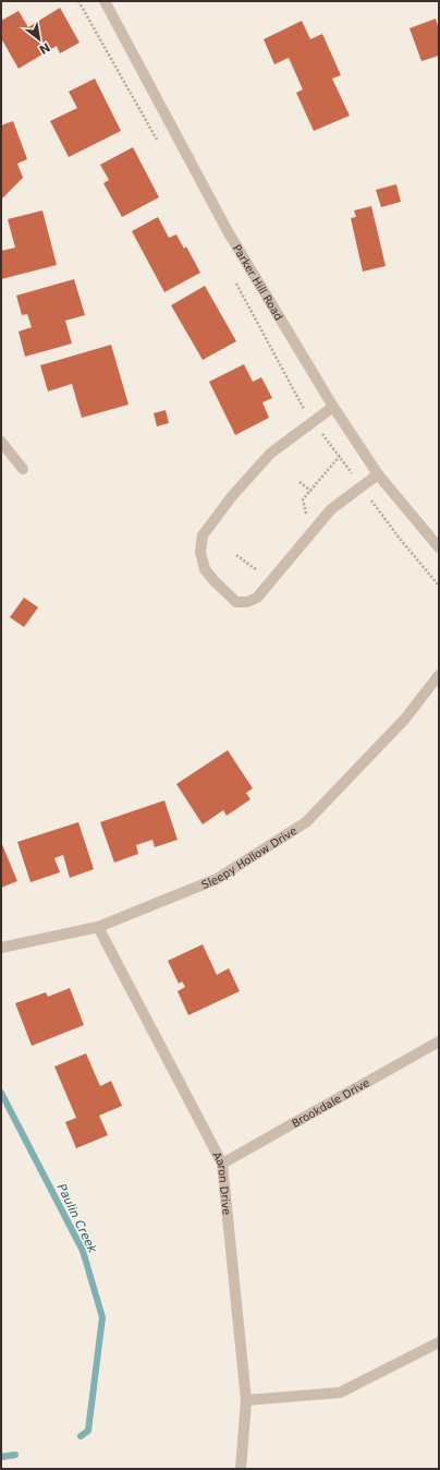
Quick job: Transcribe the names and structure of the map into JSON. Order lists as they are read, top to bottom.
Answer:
{
  "streets": {
    "street": [
      "Parker Hill Road",
      "Sleepy Hollow Drive",
      "Brookdale Drive",
      "Aaron Drive"
    ]
  },
  "crossings": [
    ["Sleepy Hollow Drive", "Aaron Drive"],
    ["Brookdale Drive", "Aaron Drive"]
  ],
  "water": ["Paulin Creek"],
  "north": "bottom right"
}
